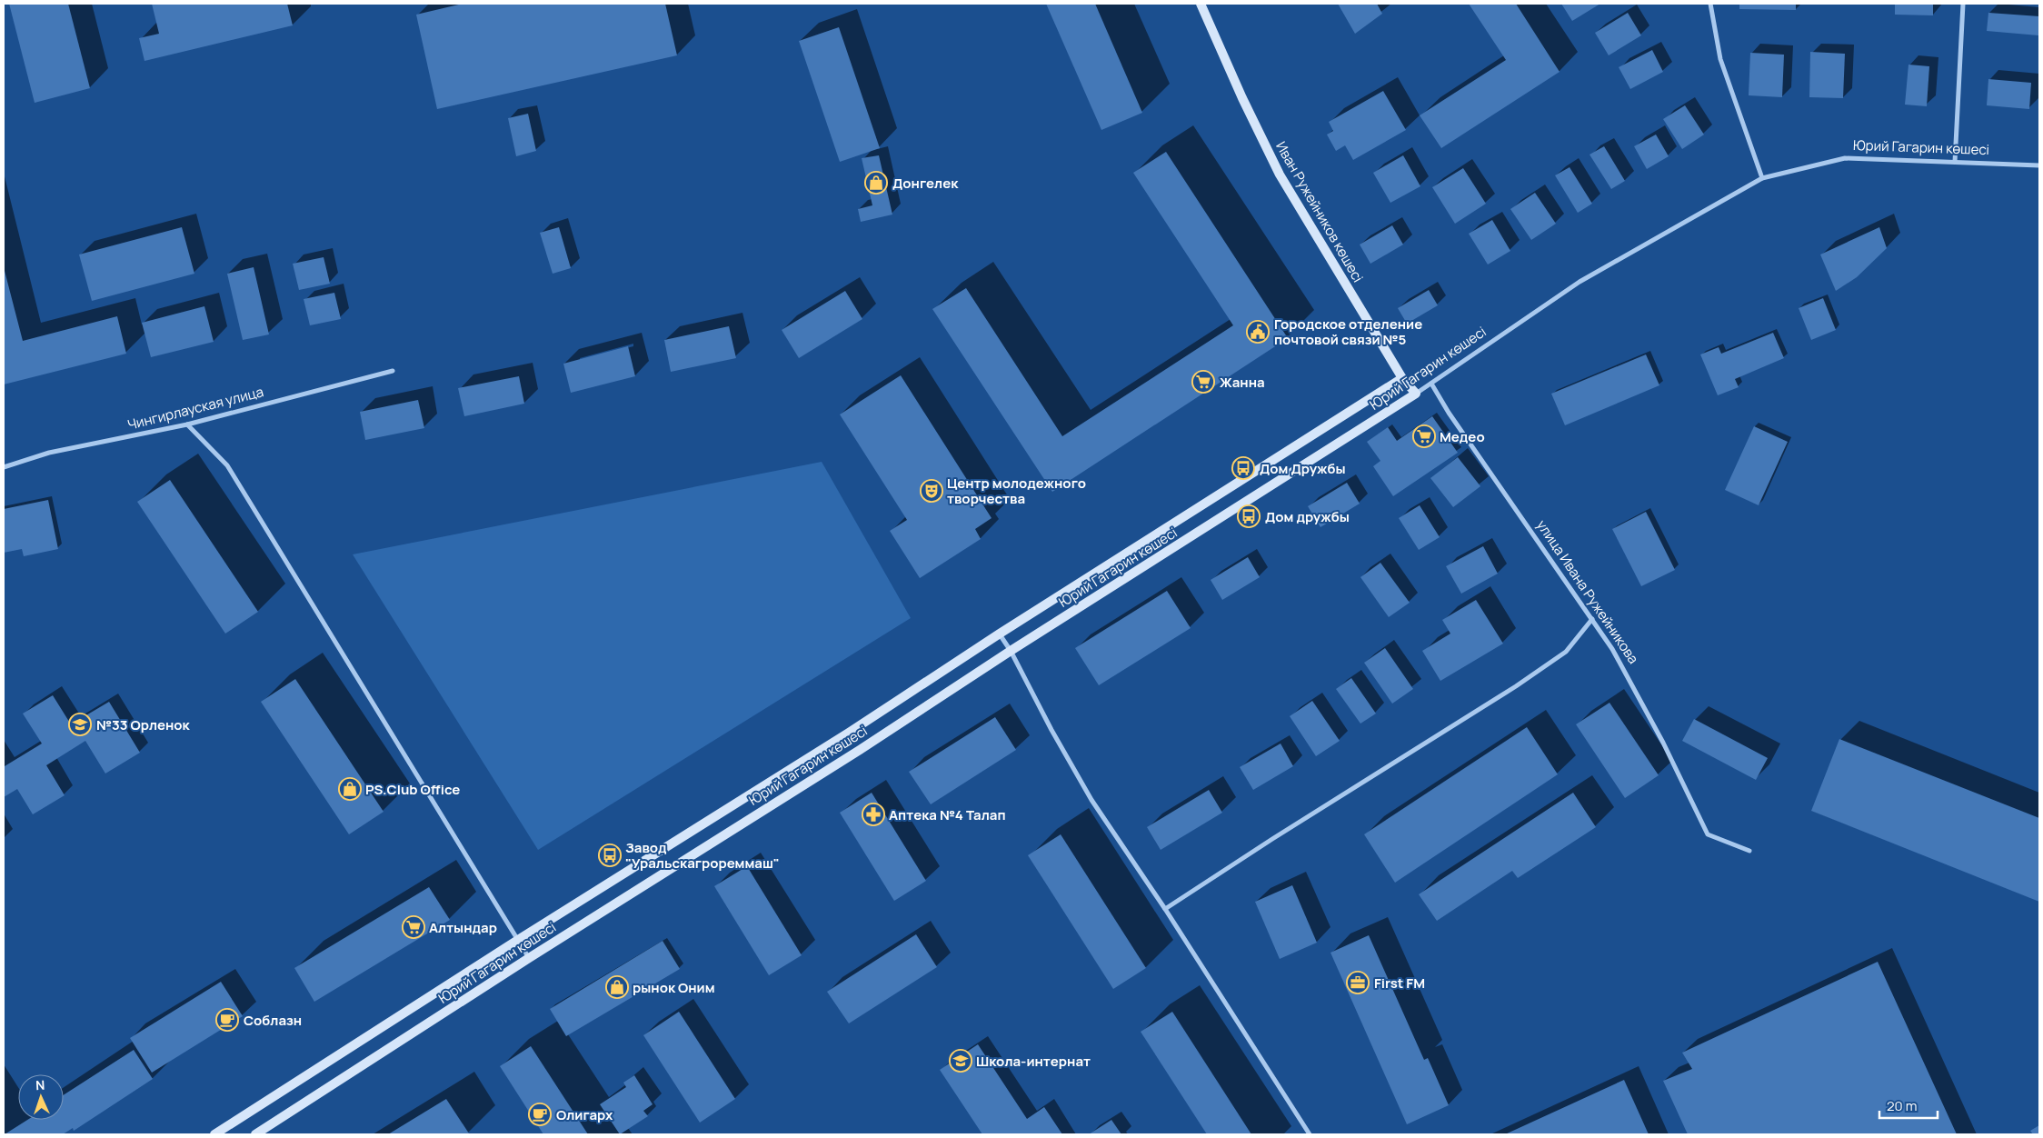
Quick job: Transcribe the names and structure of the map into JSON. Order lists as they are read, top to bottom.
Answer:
{
  "streets": {
    "main road": ["Юрий Гагарин көшесі", "Иван Ружейников көшесі"],
    "street": ["Чингирлауская улица", "улица Ивана Ружейникова"]
  },
  "crossings": [
    ["Юрий Гагарин көшесі", "Иван Ружейников көшесі"],
    ["Юрий Гагарин көшесі", "улица Ивана Ружейникова"]
  ],
  "places": {
    "shop": ["Донгелек", "PS.Club Office", "рынок Оним"],
    "public building": ["Городское отделение почтовой связи №5"],
    "supermarket": ["Жанна", "Медео", "Алтындар"],
    "bus stop": ["Дом Дружбы", "Дом дружбы", "Завод \"Уральскагрореммаш\""],
    "theatre": ["Центр молодежного творчества"],
    "school or university": ["№33 Орленок", "Школа-интернат"],
    "pharmacy": ["Аптека №4 Талап"],
    "office": ["First FM"],
    "cafe": ["Соблазн", "Олигарх"]
  },
  "scale_bar": "20 m",
  "north": "top"
}
